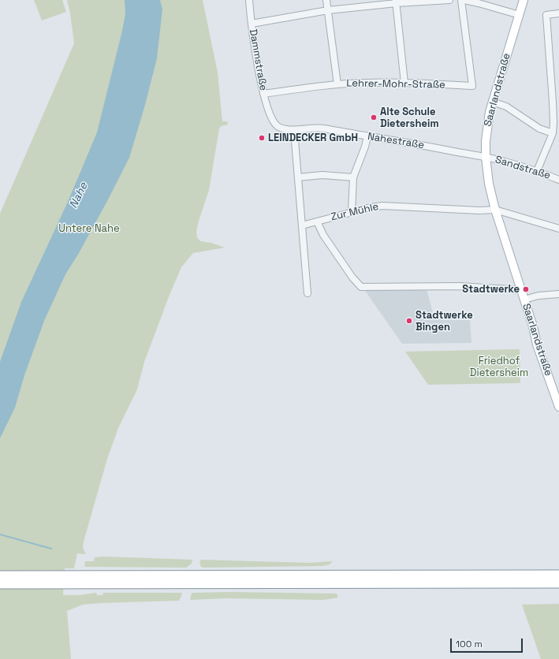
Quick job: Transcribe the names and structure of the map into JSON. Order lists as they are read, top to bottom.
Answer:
{
  "streets": {
    "main road": ["Saarlandstraße"],
    "street": [
      "Dammstraße",
      "Lehrer-Mohr-Straße",
      "Nahestraße",
      "Sandstraße",
      "Zur Mühle"
    ]
  },
  "crossings": [
    ["Dammstraße", "Lehrer-Mohr-Straße"],
    ["Dammstraße", "Nahestraße"],
    ["Saarlandstraße", "Nahestraße"],
    ["Saarlandstraße", "Sandstraße"],
    ["Saarlandstraße", "Zur Mühle"],
    ["Nahestraße", "Sandstraße"]
  ],
  "water": ["Nahe"],
  "parks": ["Untere Nahe", "Friedhof Dietersheim"],
  "places": [
    "Alte Schule Dietersheim",
    "LEINDECKER GmbH",
    "Stadtwerke",
    "Stadtwerke Bingen"
  ],
  "scale_bar": "100 m"
}
